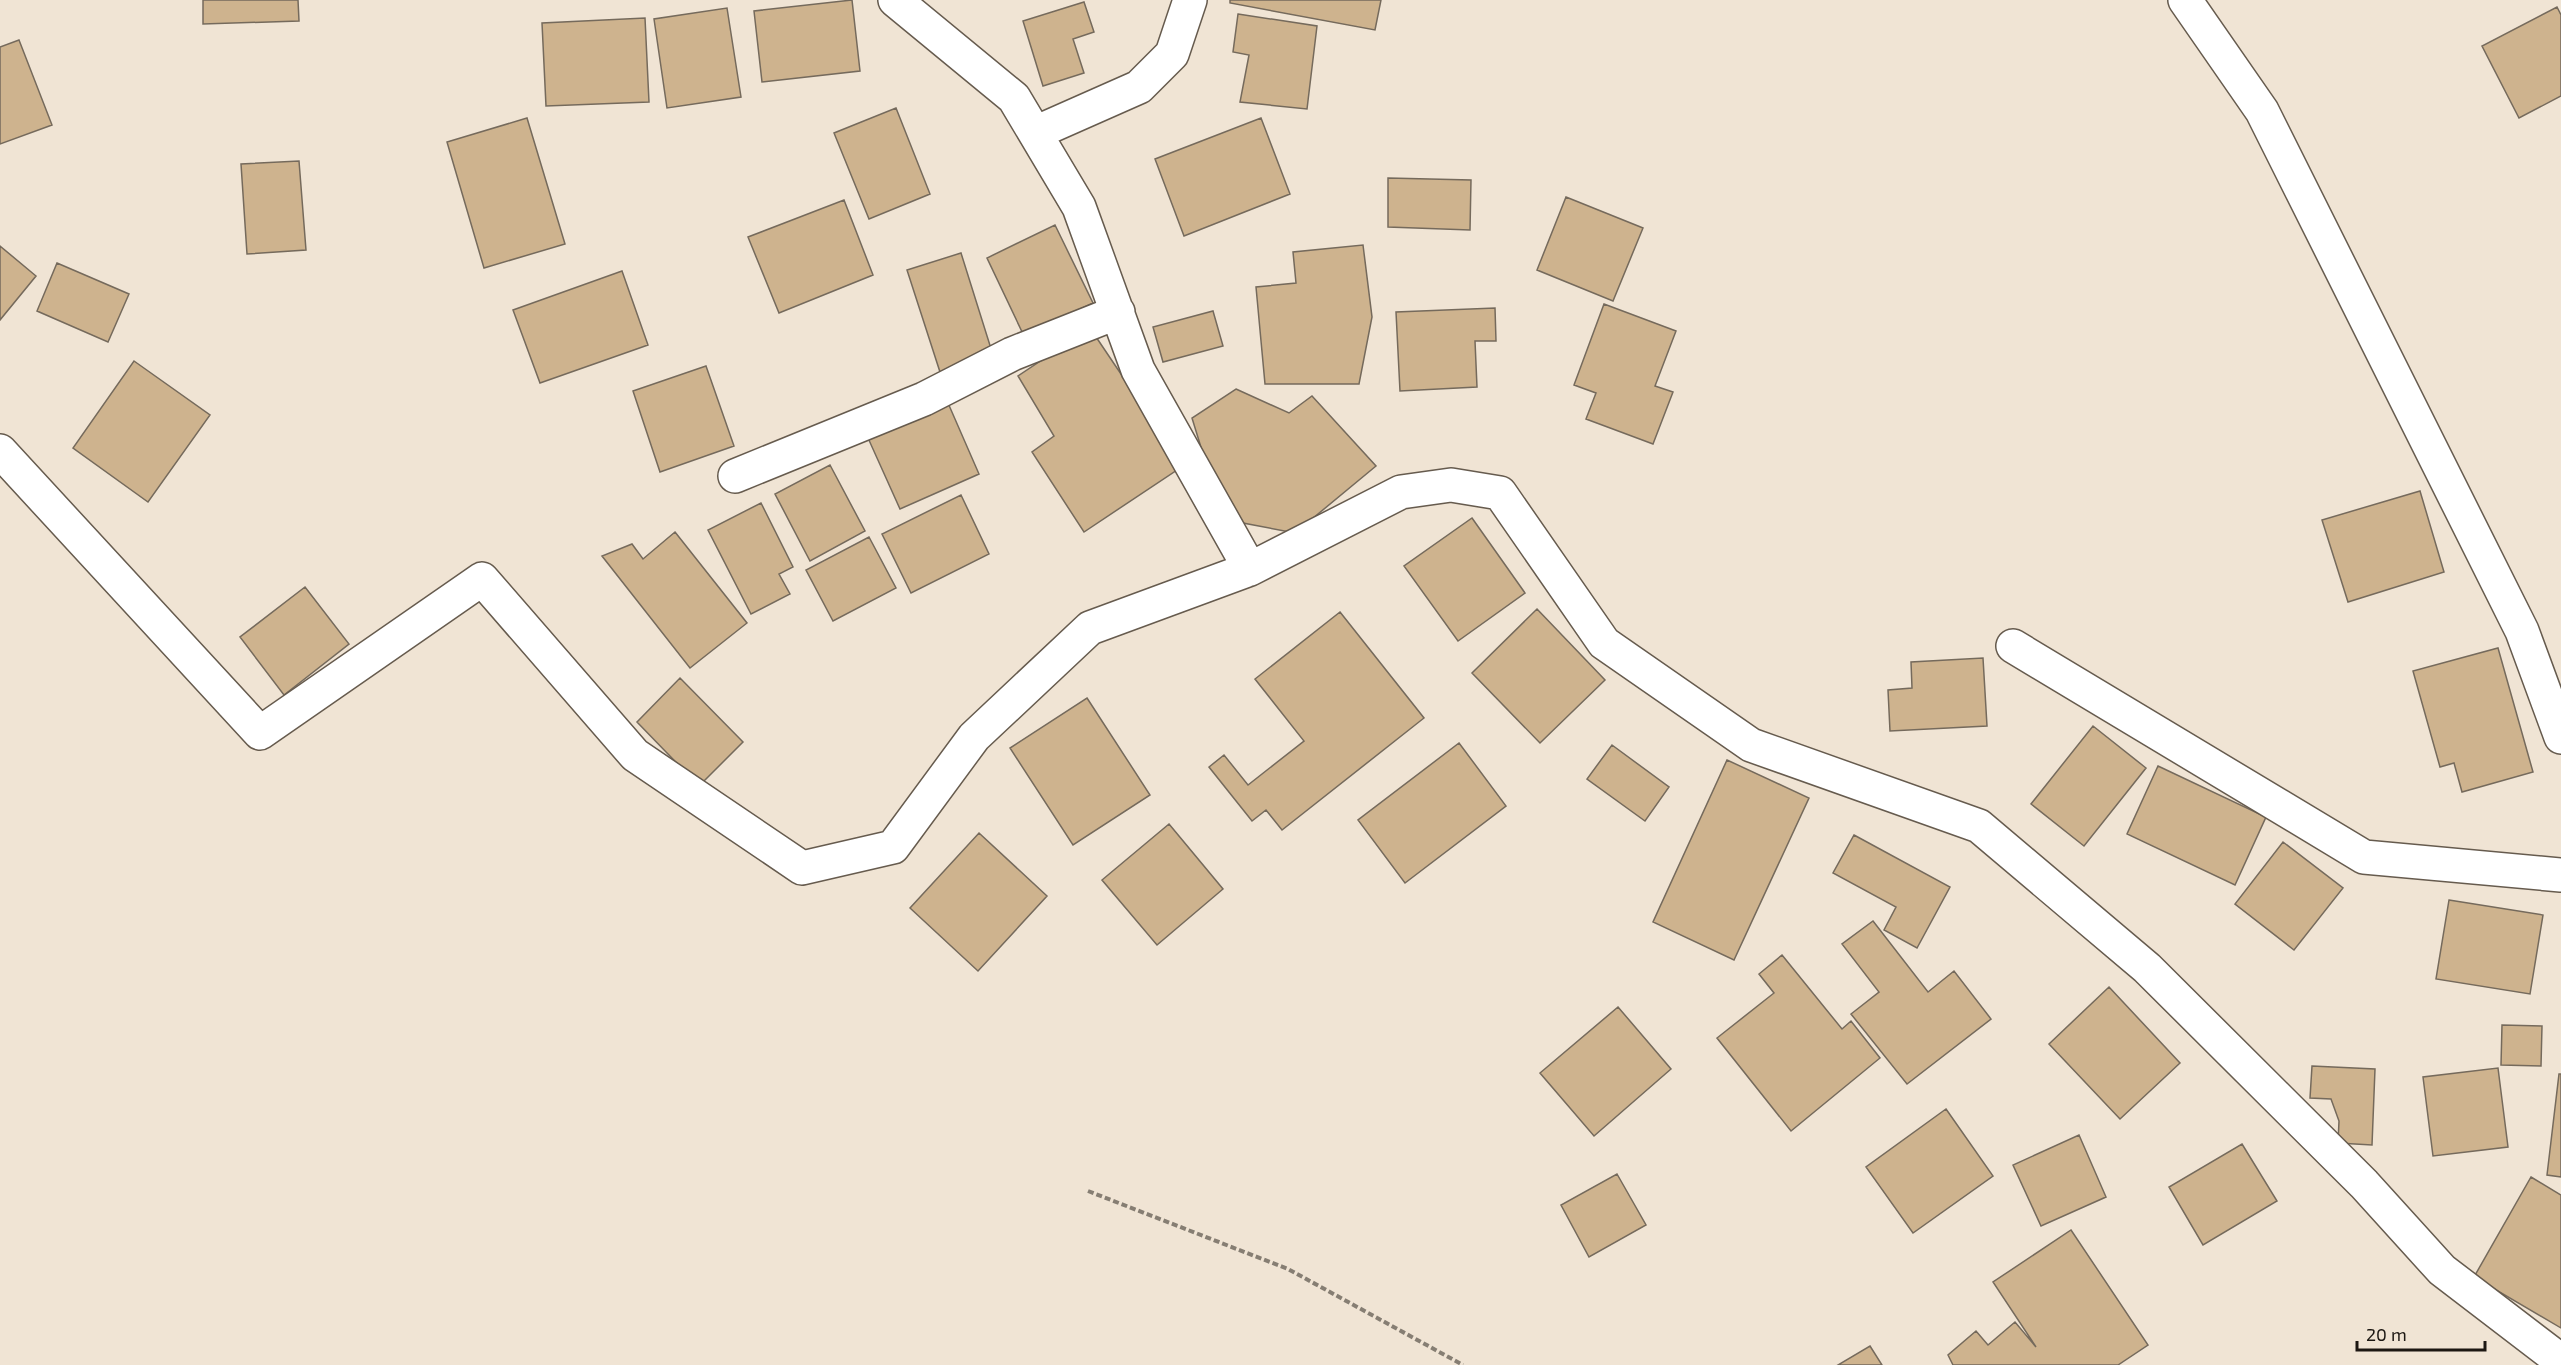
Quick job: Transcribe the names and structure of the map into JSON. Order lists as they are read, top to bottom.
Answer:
{
  "scale_bar": "20 m"
}
